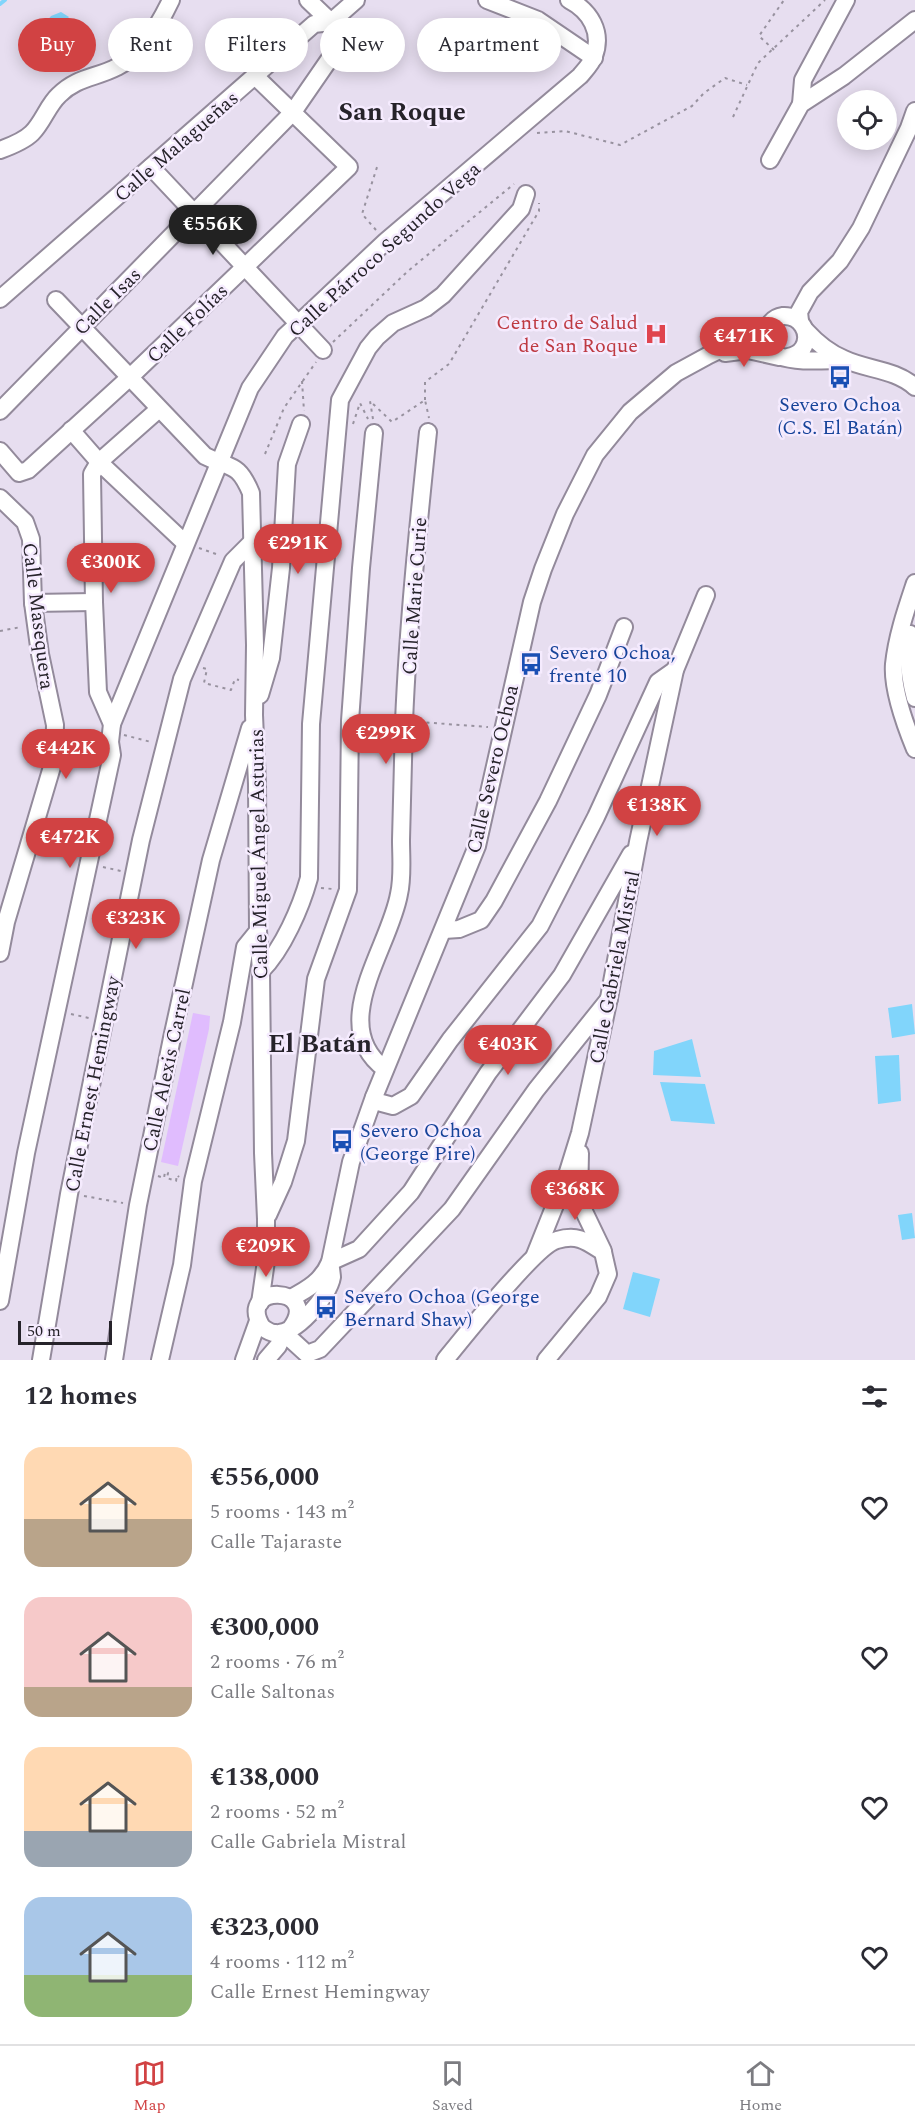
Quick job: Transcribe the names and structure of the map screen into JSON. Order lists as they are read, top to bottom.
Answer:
{
  "streets": {
    "street": [
      "Calle Malagueñas",
      "Calle Párroco Segundo Vega",
      "Calle Isas",
      "Calle Folías",
      "Calle Marie Curie",
      "Calle Masequera",
      "Calle Severo Ochoa",
      "Calle Miguel Ángel Asturias",
      "Calle Gabriela Mistral",
      "Calle Alexis Carrel",
      "Calle Ernest Hemingway"
    ]
  },
  "crossings": [
    ["Calle Párroco Segundo Vega", "Calle Miguel Ángel Asturias"],
    ["Calle Isas", "Calle Folías"],
    ["Calle Marie Curie", "Calle Severo Ochoa"],
    ["Calle Severo Ochoa", "Calle Miguel Ángel Asturias"],
    ["Calle Miguel Ángel Asturias", "Calle Alexis Carrel"],
    ["Calle Miguel Ángel Asturias", "Calle Ernest Hemingway"]
  ],
  "districts": ["San Roque", "El Batán"],
  "places": {
    "hospital": ["Centro de Salud de San Roque"],
    "bus stop": [
      "Severo Ochoa (C.S. El Batán)",
      "Severo Ochoa, frente 10",
      "Severo Ochoa (George Pire)",
      "Severo Ochoa (George Bernard Shaw)"
    ]
  },
  "scale_bar": "50 m",
  "page": {
    "chip": [
      "Buy",
      "Rent",
      "Filters",
      "New",
      "Apartment"
    ],
    "price": [
      "€556K",
      "€471K",
      "€291K",
      "€300K",
      "€299K",
      "€442K",
      "€138K",
      "€472K",
      "€323K",
      "€403K",
      "€368K",
      "€209K"
    ],
    "scale": "50 m",
    "heading": "12 homes",
    "list": [
      {
        "name": "€556,000",
        "note": "5 rooms · 143 m² · Calle Tajaraste"
      },
      {
        "name": "€300,000",
        "note": "2 rooms · 76 m² · Calle Saltonas"
      },
      {
        "name": "€138,000",
        "note": "2 rooms · 52 m² · Calle Gabriela Mistral"
      },
      {
        "name": "€323,000",
        "note": "4 rooms · 112 m² · Calle Ernest Hemingway"
      }
    ],
    "tabs": ["Map", "Saved", "Home"]
  }
}
